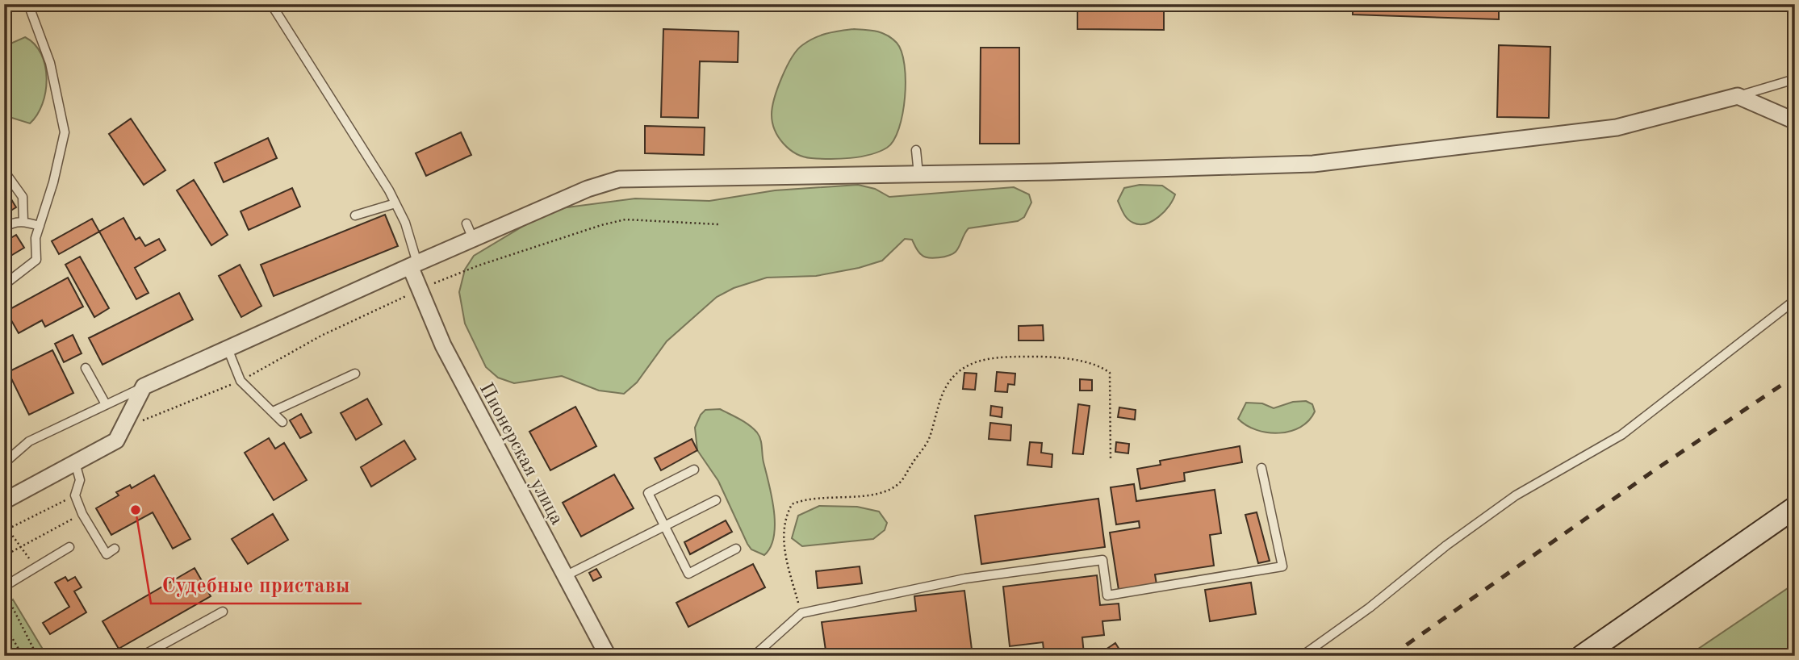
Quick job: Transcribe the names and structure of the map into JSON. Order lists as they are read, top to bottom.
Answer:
{
  "streets": {
    "street": ["Пионерская улица"]
  },
  "places": ["Судебные приставы"]
}
